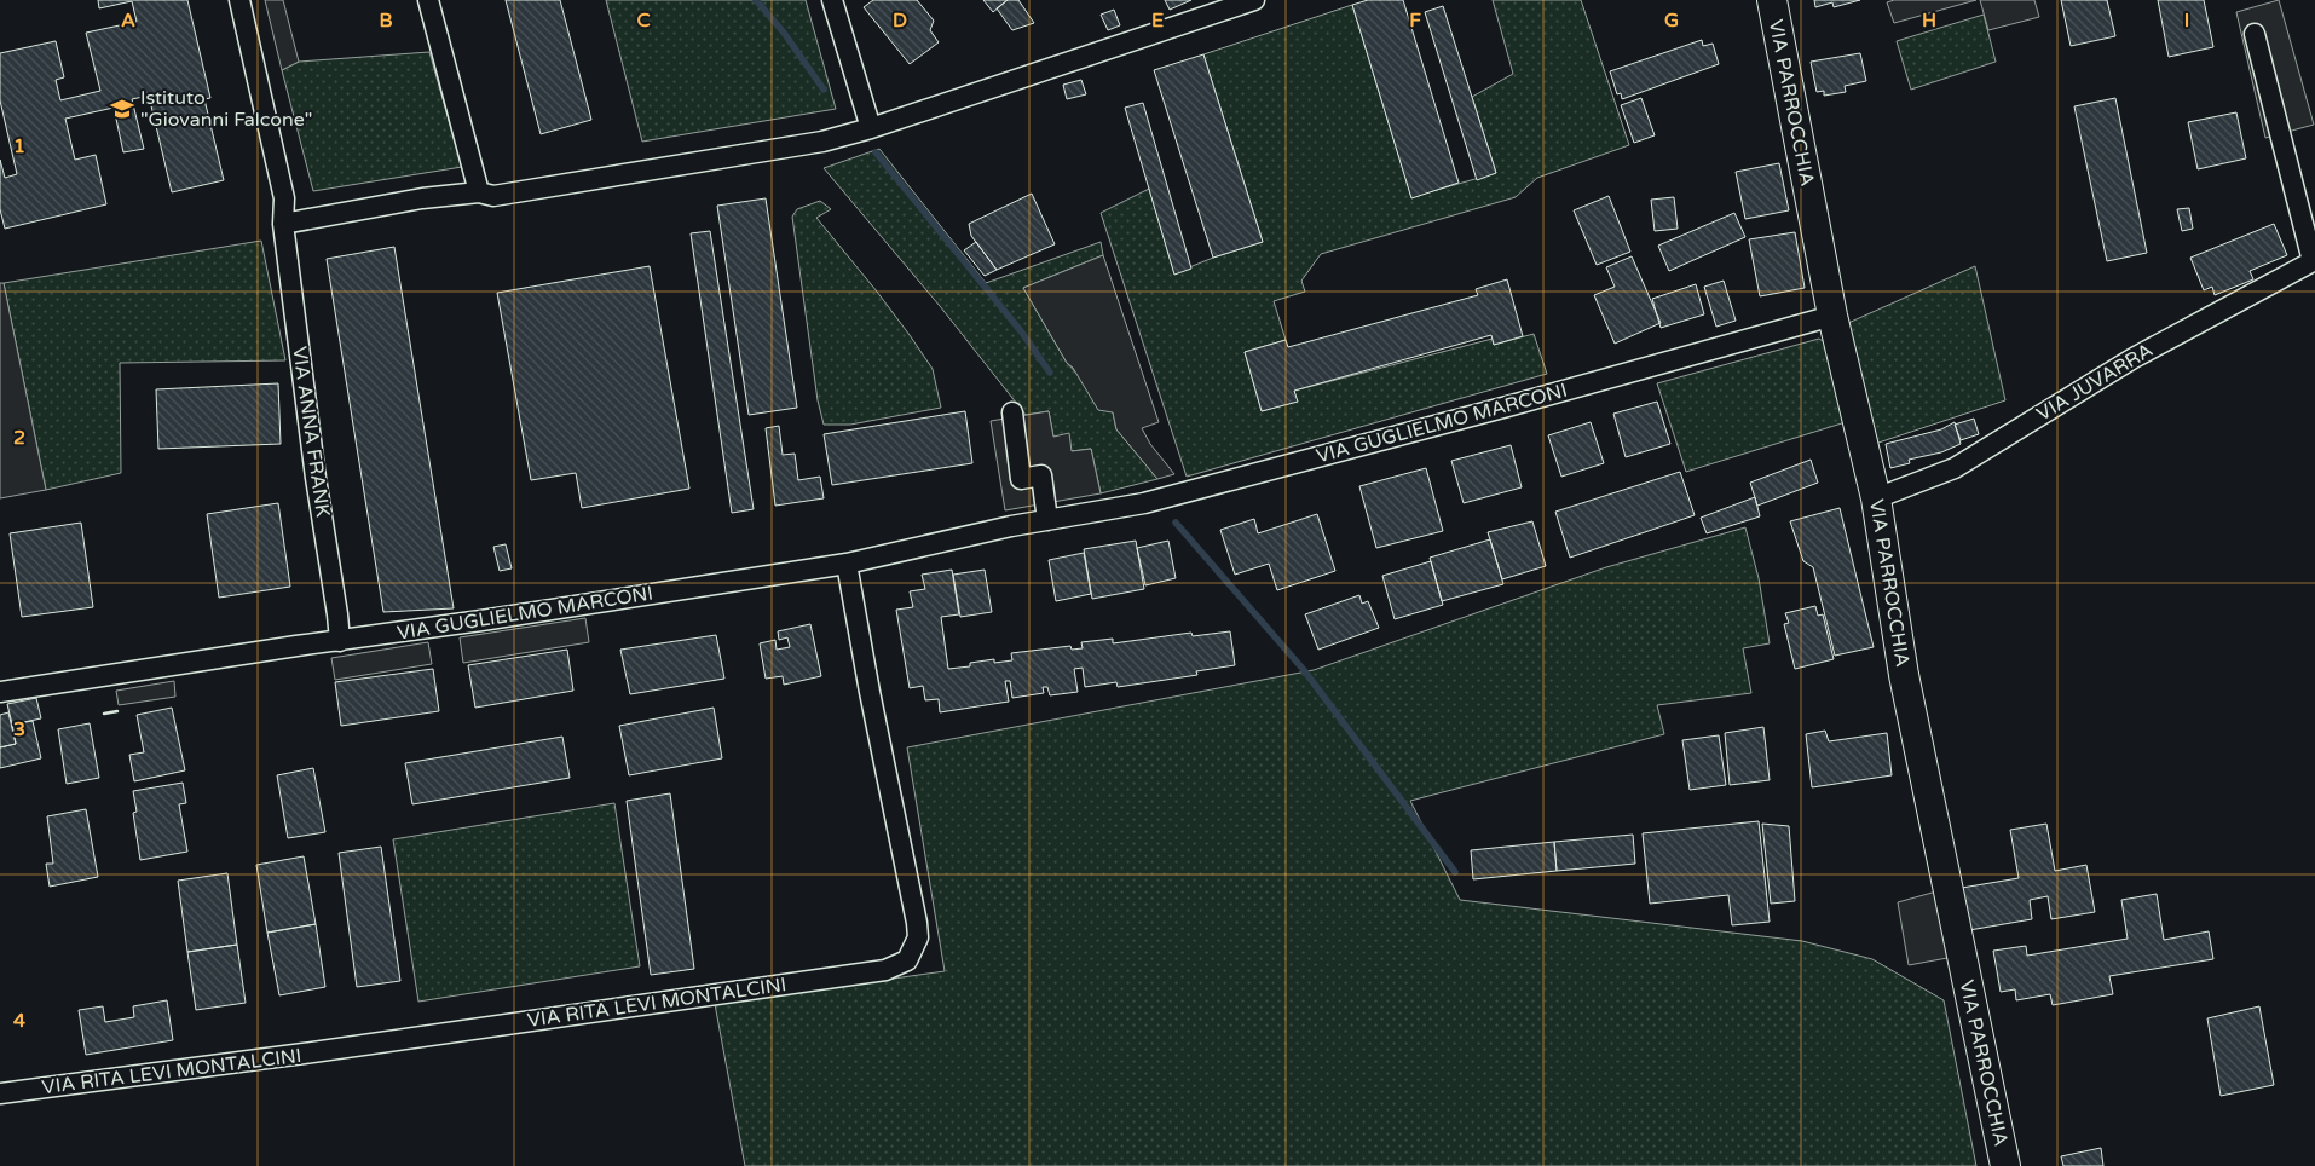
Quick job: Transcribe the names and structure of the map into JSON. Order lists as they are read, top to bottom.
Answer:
{
  "streets": {
    "street": [
      "VIA PARROCCHIA",
      "VIA JUVARRA",
      "VIA GUGLIELMO MARCONI",
      "VIA ANNA FRANK",
      "VIA RITA LEVI MONTALCINI"
    ]
  },
  "crossings": [
    ["VIA PARROCCHIA", "VIA JUVARRA"],
    ["VIA PARROCCHIA", "VIA GUGLIELMO MARCONI"],
    ["VIA GUGLIELMO MARCONI", "VIA ANNA FRANK"],
    ["VIA GUGLIELMO MARCONI", "VIA RITA LEVI MONTALCINI"]
  ],
  "places": {
    "school or university": ["Istituto \"Giovanni Falcone\""]
  },
  "grid": {
    "columns": [
      "A",
      "B",
      "C",
      "D",
      "E",
      "F",
      "G",
      "H",
      "I"
    ],
    "rows": [
      "1",
      "2",
      "3",
      "4"
    ]
  }
}
